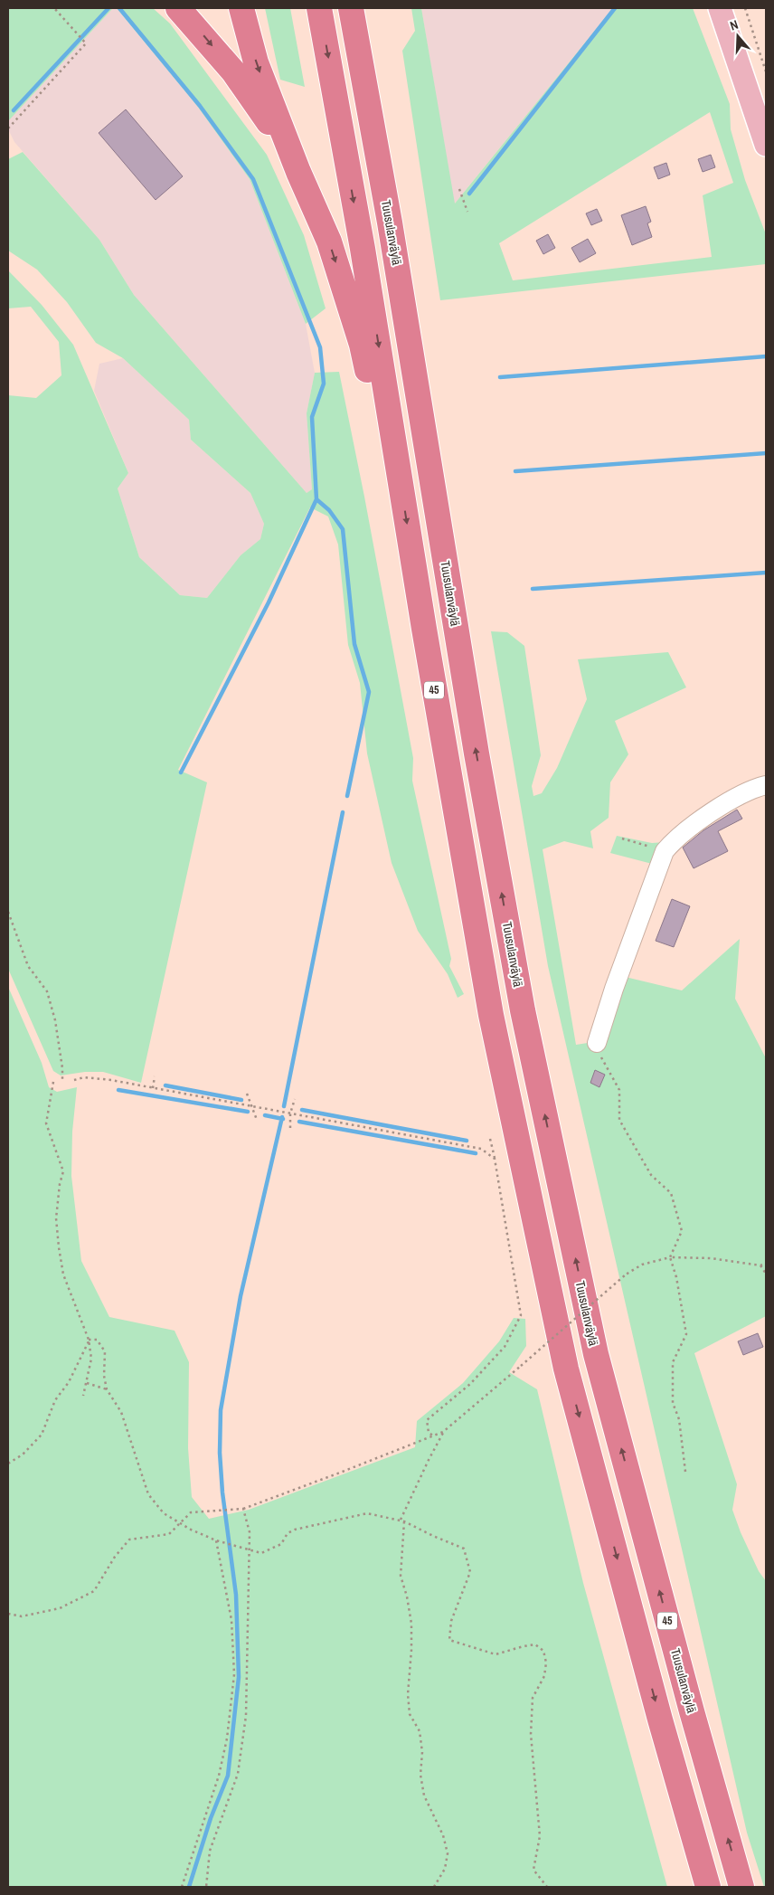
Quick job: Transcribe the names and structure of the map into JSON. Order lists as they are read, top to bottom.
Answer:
{
  "streets": {
    "highway": ["Tuusulanväylä", "45"]
  },
  "north": "top"
}
